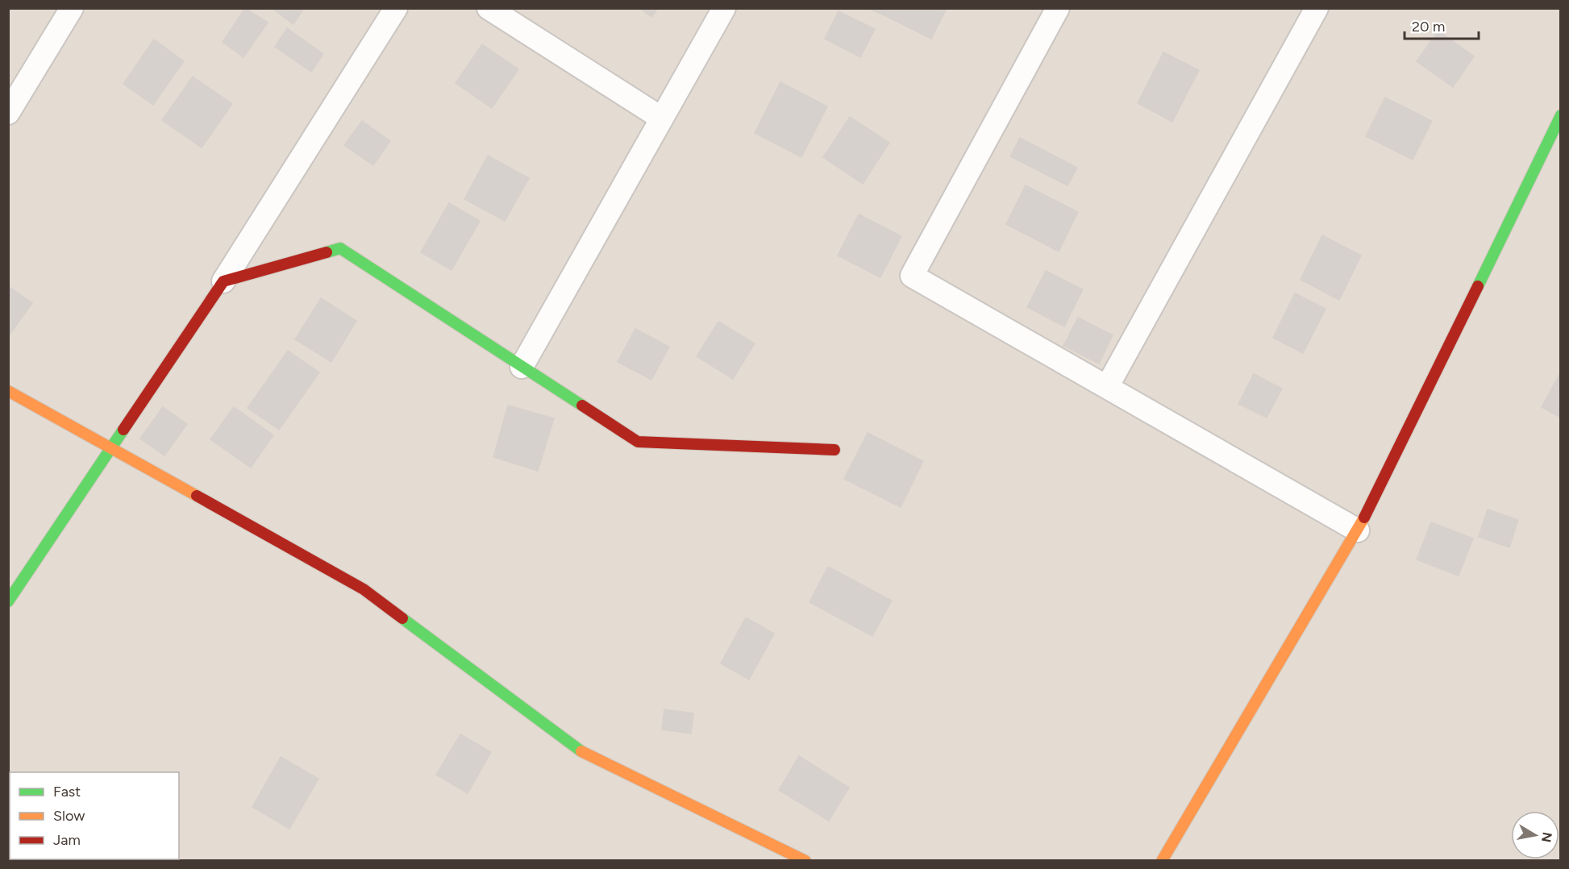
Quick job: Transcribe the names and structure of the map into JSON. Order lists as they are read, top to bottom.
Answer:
{
  "legend": ["Fast", "Slow", "Jam"],
  "scale_bar": "20 m",
  "north": "right"
}
